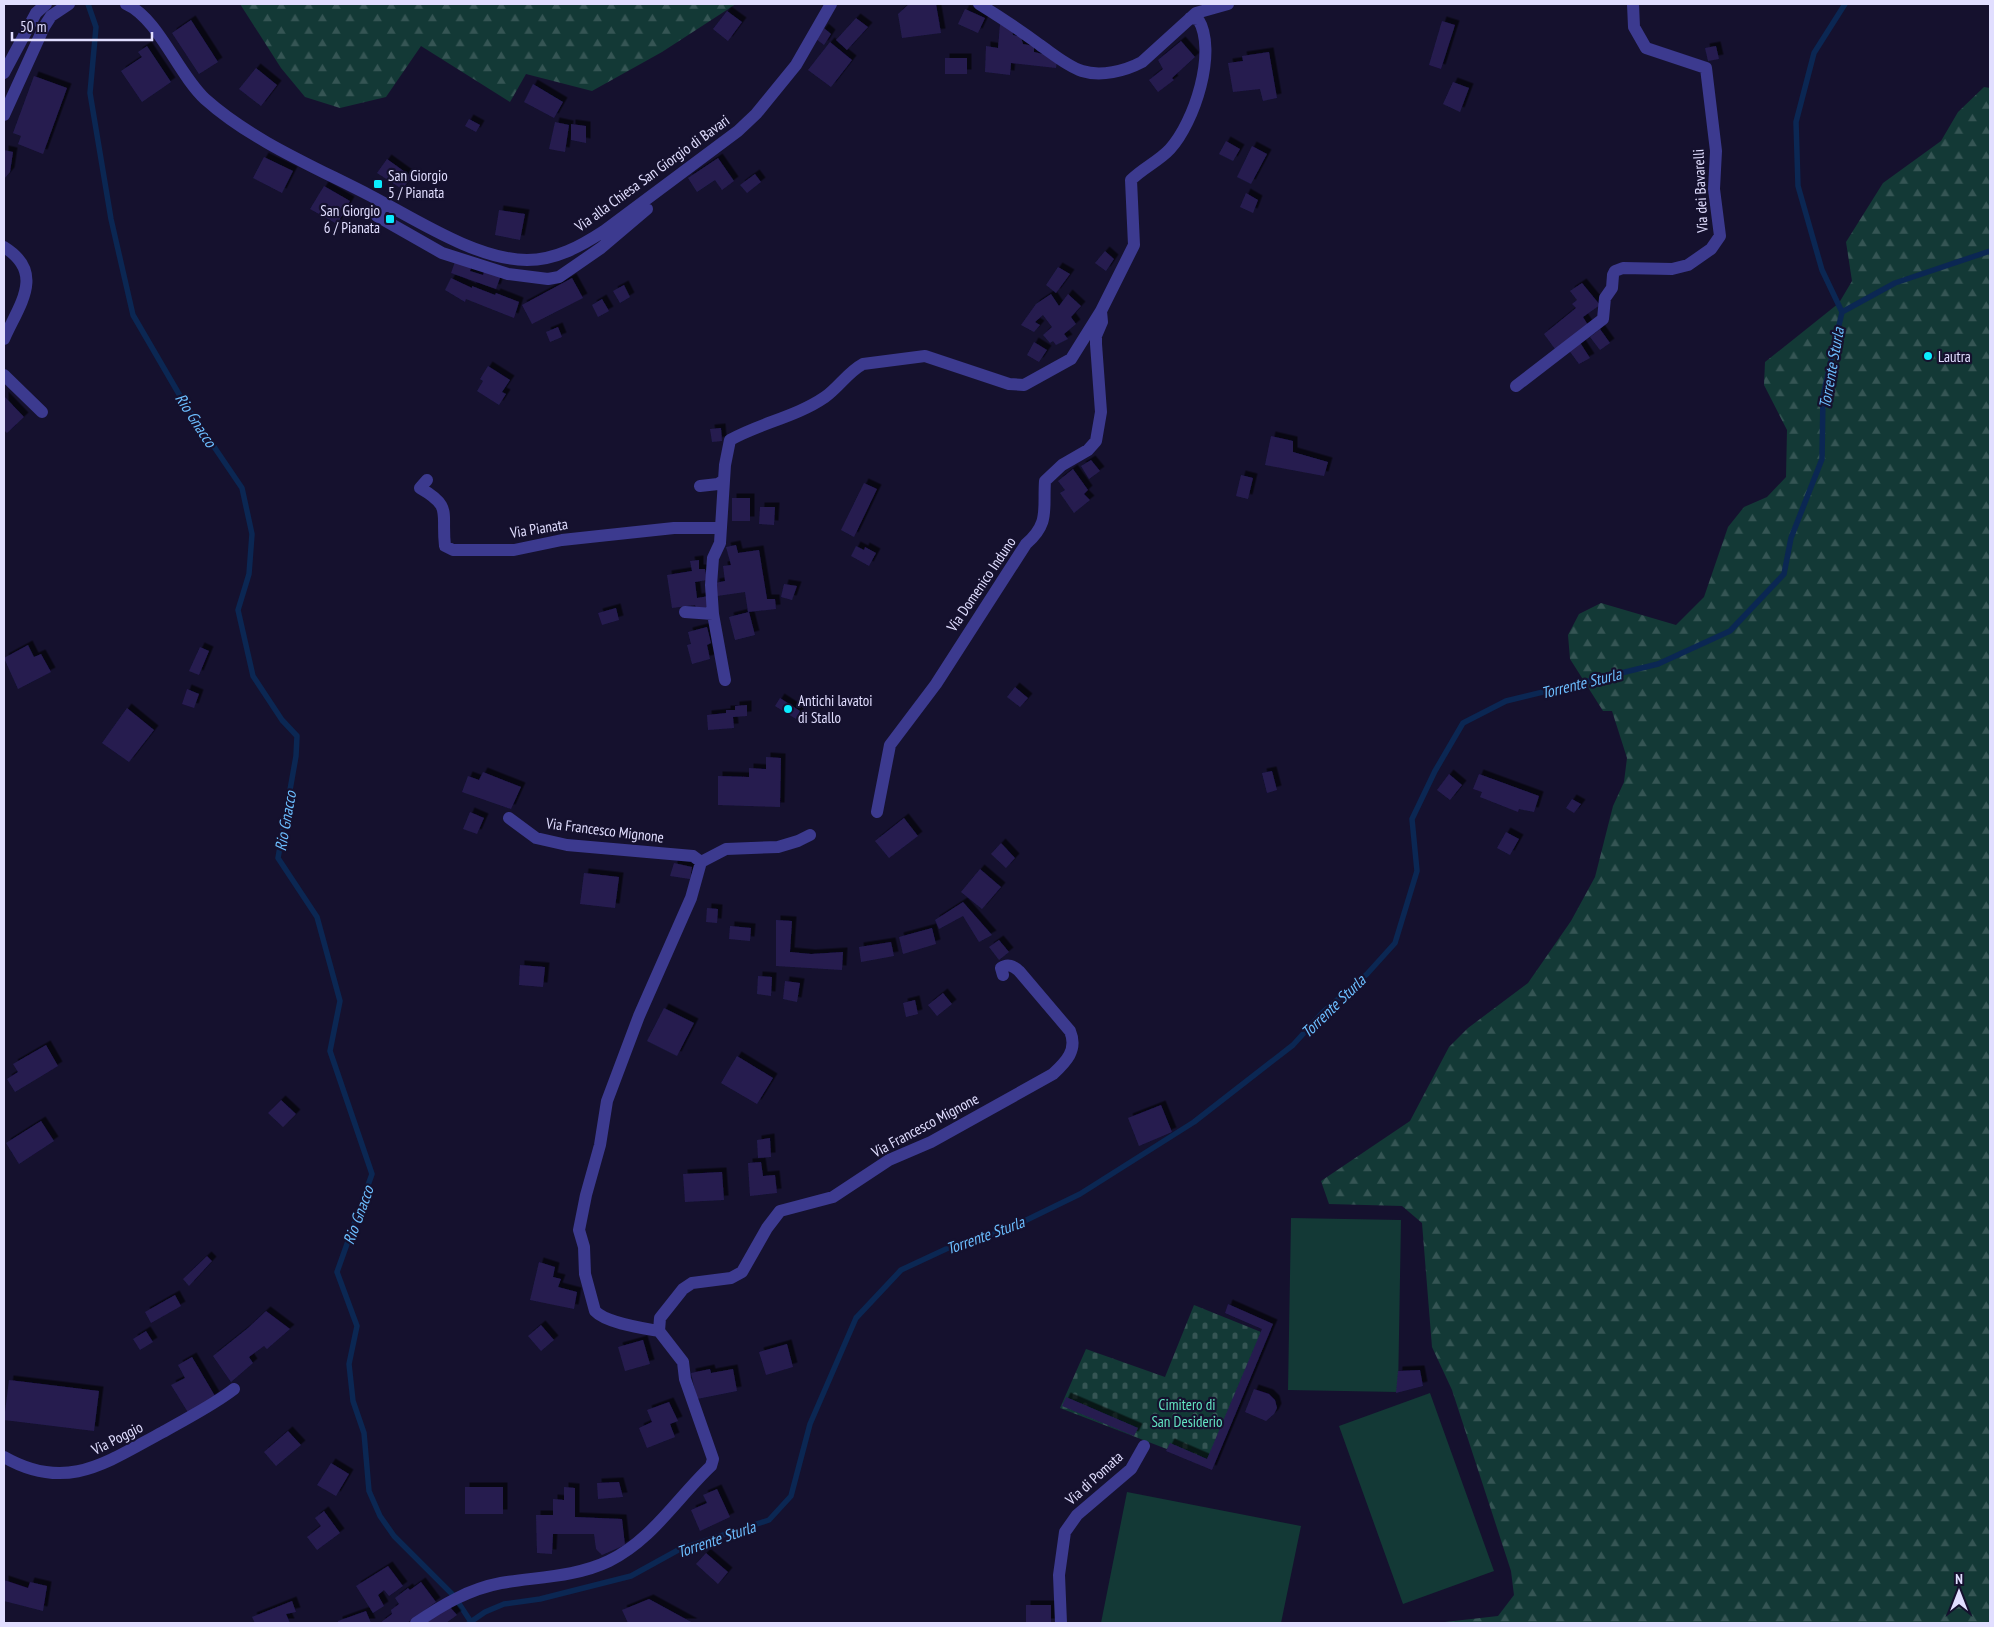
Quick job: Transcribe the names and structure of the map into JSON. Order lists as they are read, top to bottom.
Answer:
{
  "streets": {
    "street": [
      "Via alla Chiesa San Giorgio di Bavari",
      "Via dei Bavarelli",
      "Via Pianata",
      "Via Domenico Induno",
      "Via Francesco Mignone",
      "Via Poggio",
      "Via di Pomata"
    ]
  },
  "water": ["Torrente Sturla", "Rio Gnacco"],
  "parks": ["Cimitero di San Desiderio"],
  "places": {
    "transit": ["San Giorgio 5 / Pianata", "San Giorgio 6 / Pianata"],
    "other": ["Lautra", "Antichi lavatoi di Stallo"]
  },
  "scale_bar": "50 m",
  "north": "top"
}
